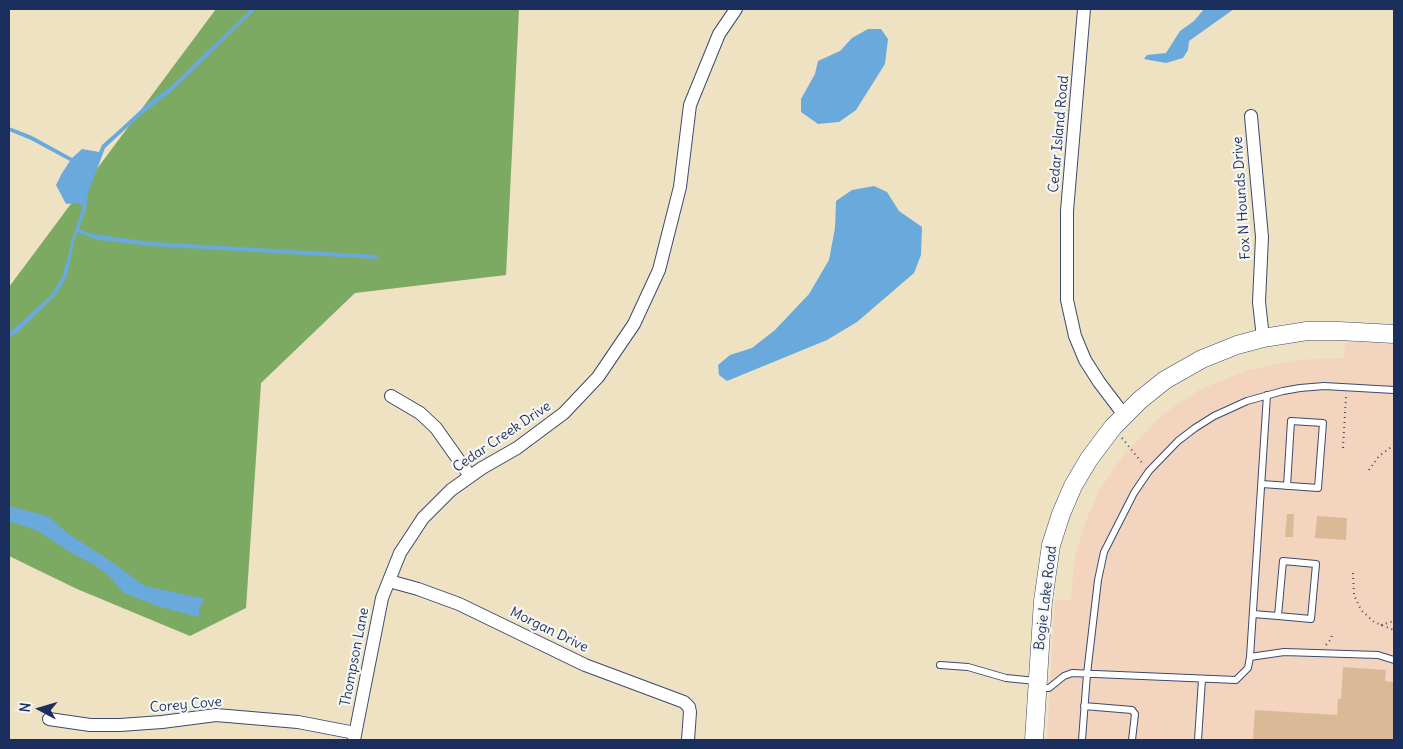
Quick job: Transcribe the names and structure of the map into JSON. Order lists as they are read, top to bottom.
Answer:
{
  "streets": {
    "main road": ["Bogie Lake Road"],
    "street": [
      "Cedar Island Road",
      "Fox N Hounds Drive",
      "Cedar Creek Drive",
      "Morgan Drive",
      "Thompson Lane",
      "Corey Cove"
    ]
  },
  "crossings": [
    ["Cedar Island Road", "Bogie Lake Road"],
    ["Fox N Hounds Drive", "Bogie Lake Road"],
    ["Cedar Creek Drive", "Morgan Drive"],
    ["Cedar Creek Drive", "Thompson Lane"],
    ["Morgan Drive", "Thompson Lane"],
    ["Thompson Lane", "Corey Cove"]
  ],
  "north": "left"
}
